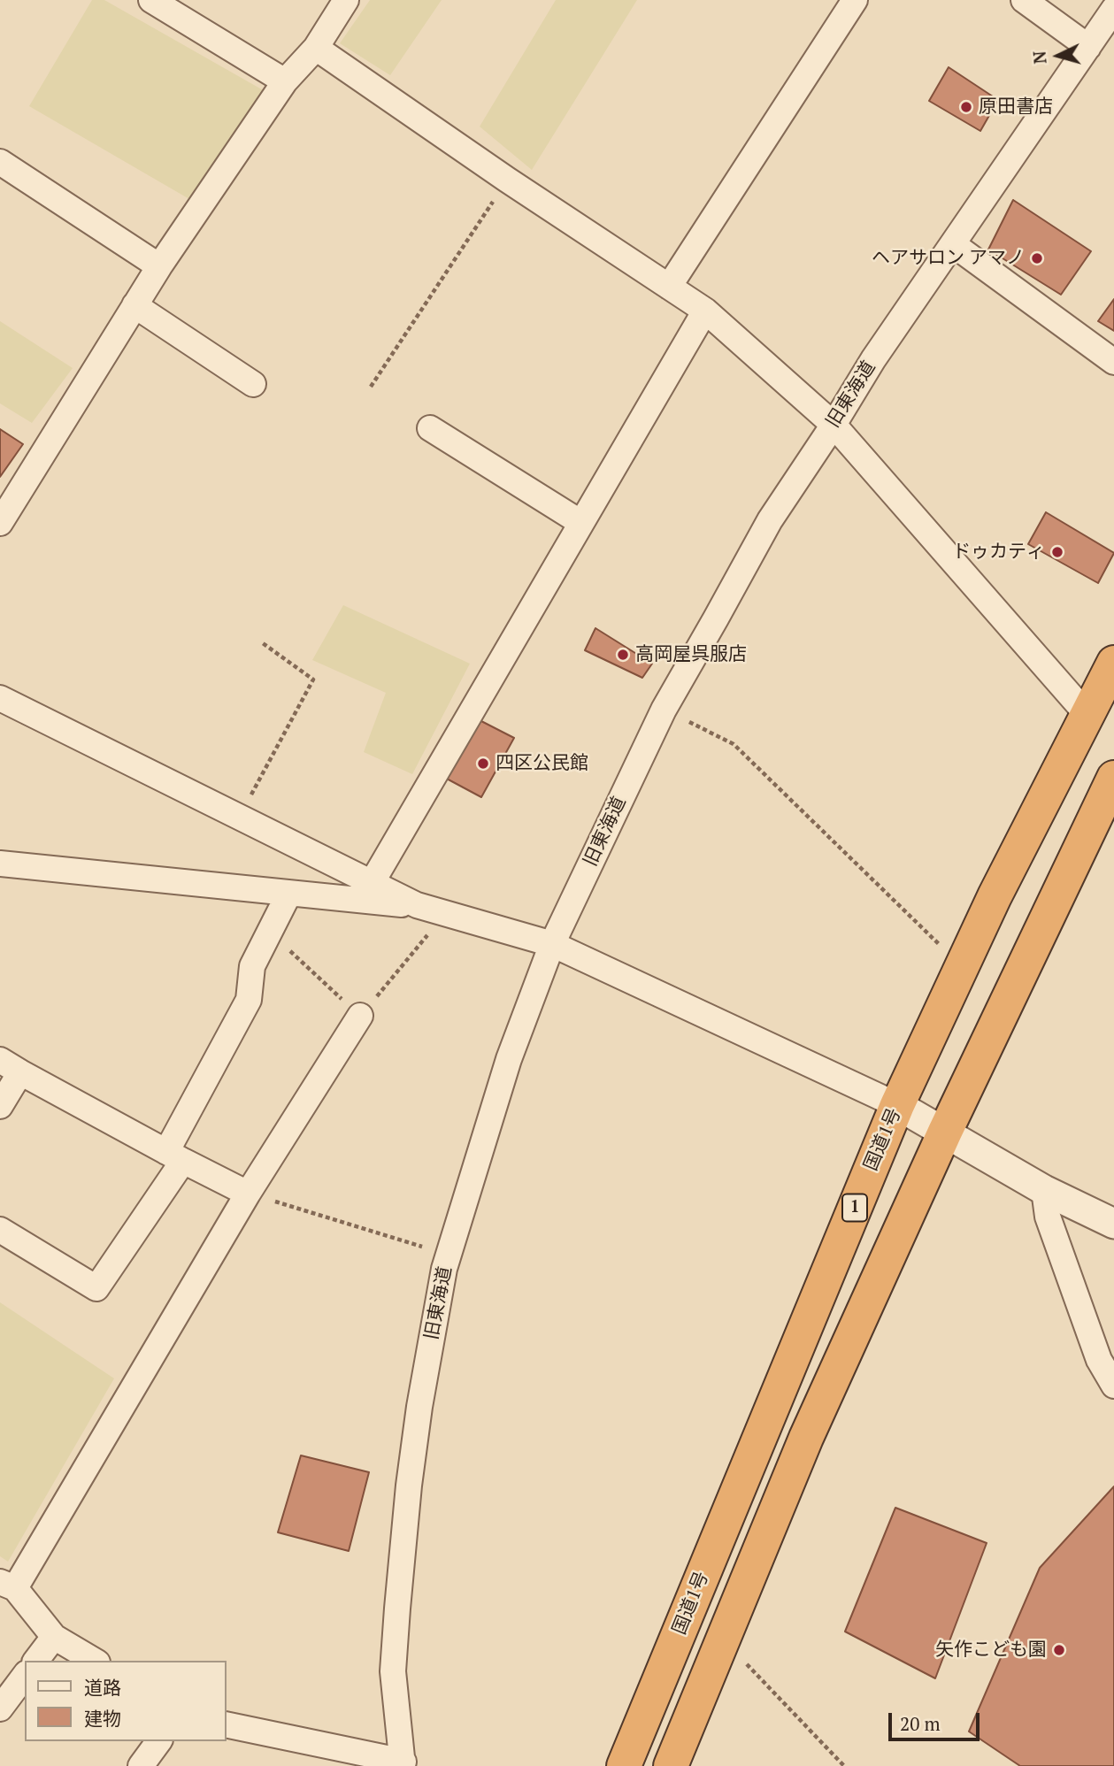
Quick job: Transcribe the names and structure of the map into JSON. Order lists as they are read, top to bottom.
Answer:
{
  "streets": {
    "highway": ["国道1号", "1"],
    "street": ["旧東海道"]
  },
  "places": [
    "原田書店",
    "ヘアサロン アマノ",
    "ドゥカティ",
    "高岡屋呉服店",
    "四区公民館",
    "矢作こども園"
  ],
  "legend": ["道路", "建物"],
  "scale_bar": "20 m",
  "north": "left"
}
